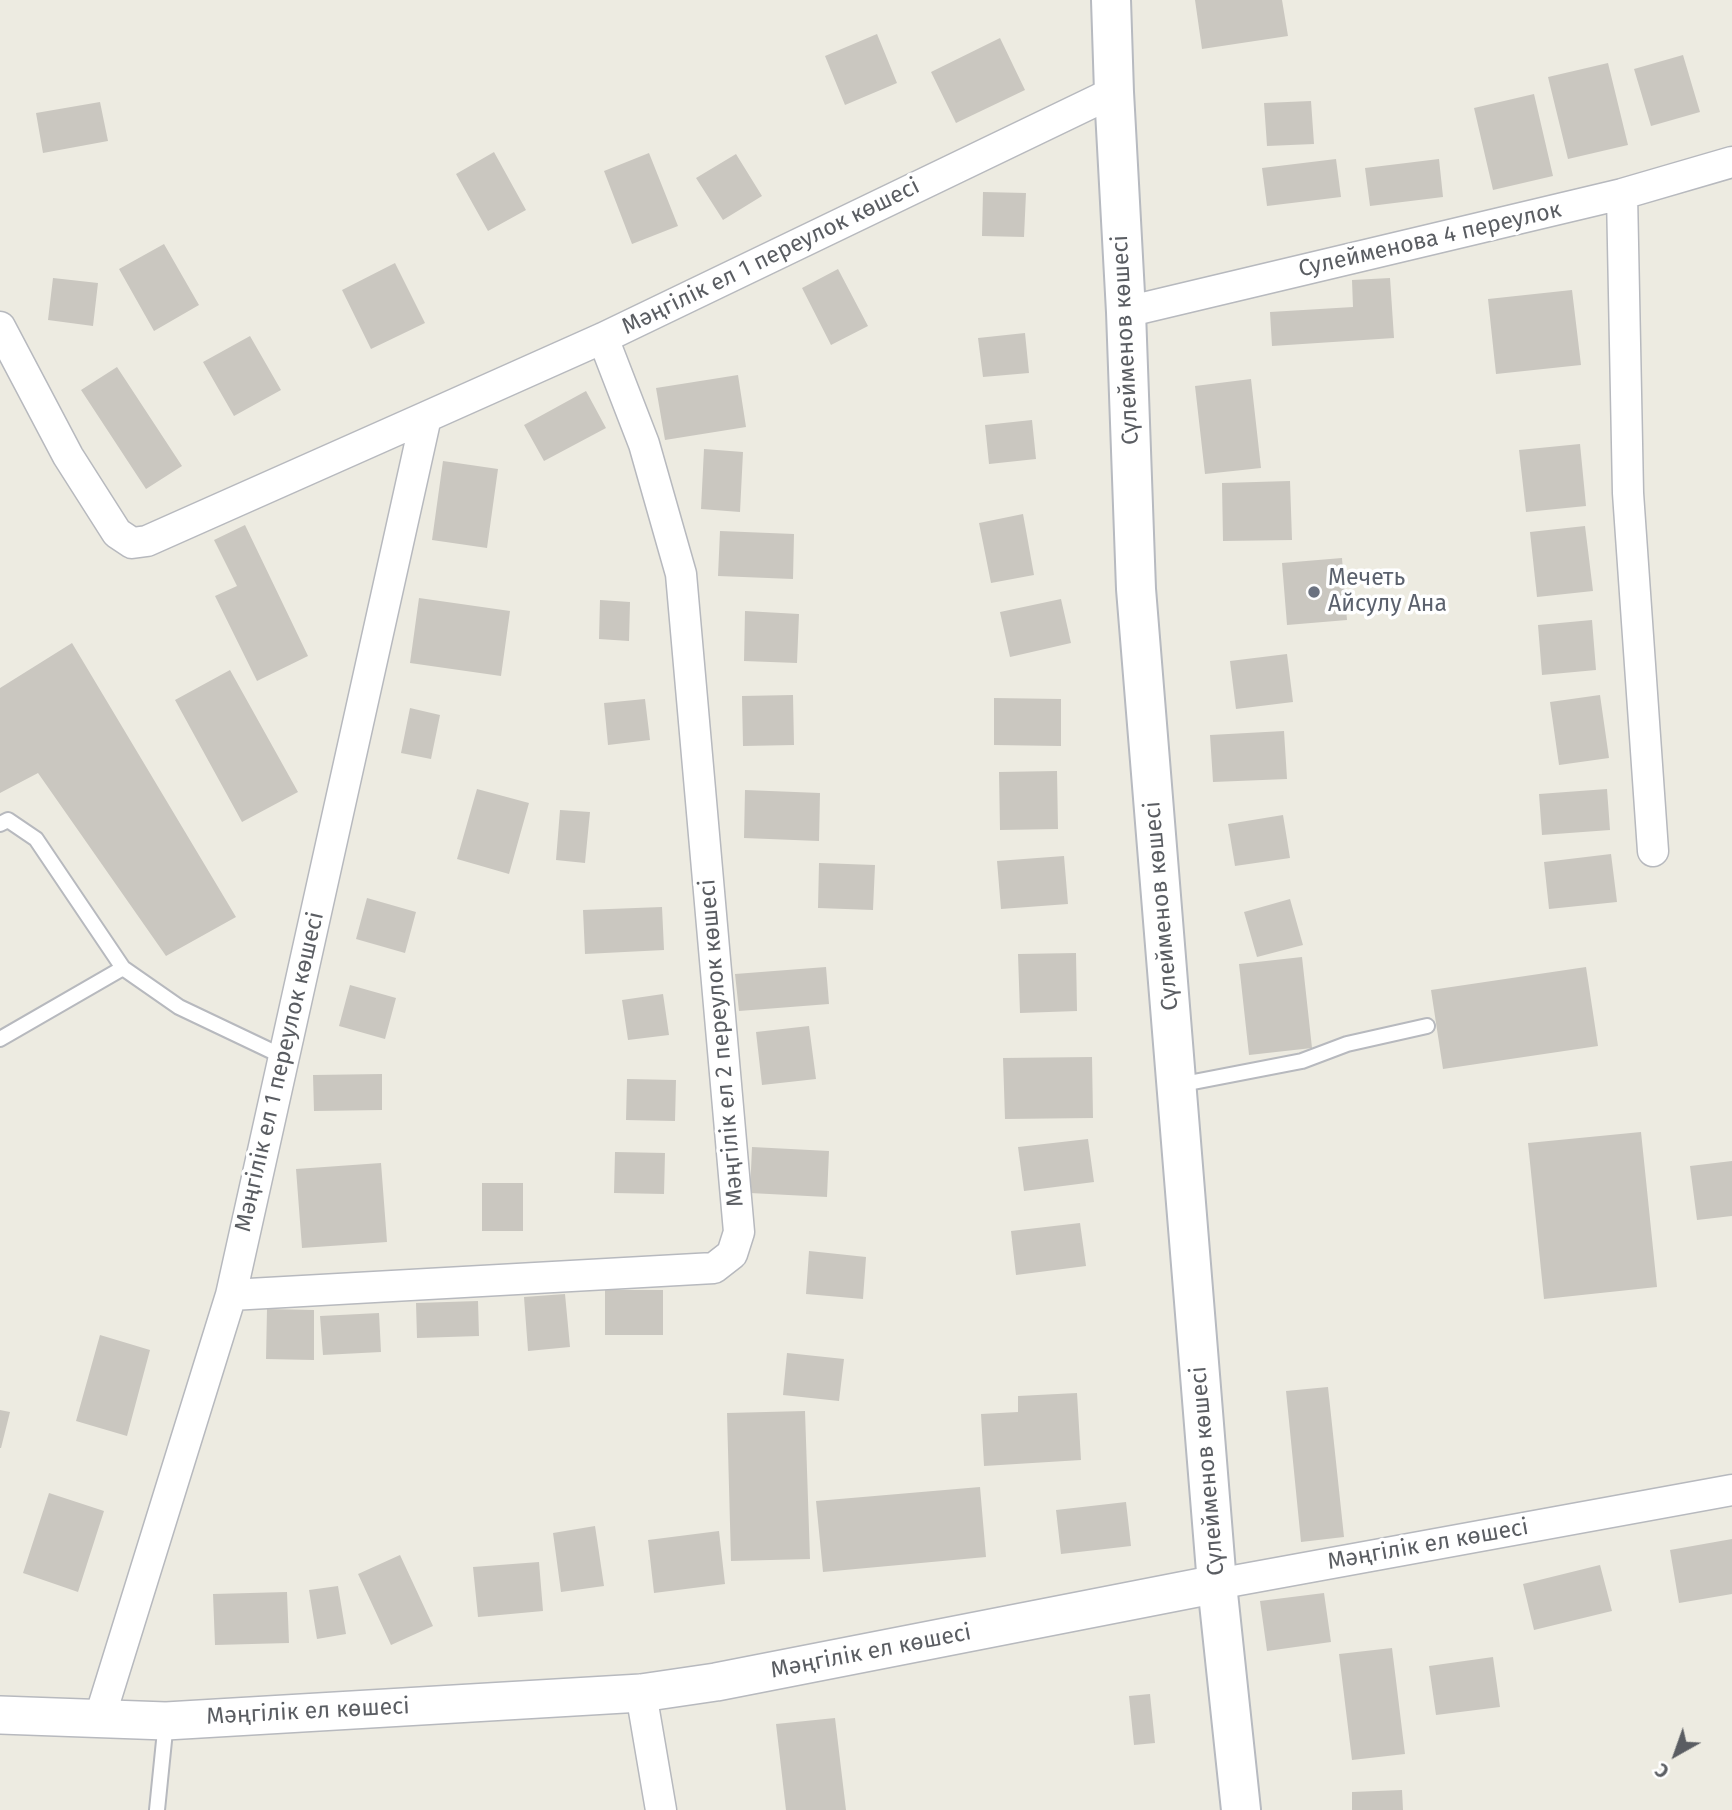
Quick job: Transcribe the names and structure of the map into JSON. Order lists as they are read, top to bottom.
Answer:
{
  "streets": {
    "main road": ["Сүлейменов көшесі"],
    "street": [
      "Сулейменова 4 переулок",
      "Мәңгілік ел 1 переулок көшесі",
      "Мәңгілік ел 2 переулок көшесі",
      "Мәңгілік ел көшесі"
    ]
  },
  "crossings": [
    ["Сулейменова 4 переулок", "Сүлейменов көшесі"],
    ["Мәңгілік ел 1 переулок көшесі", "Сүлейменов көшесі"],
    ["Мәңгілік ел 1 переулок көшесі", "Мәңгілік ел 2 переулок көшесі"],
    ["Мәңгілік ел 1 переулок көшесі", "Мәңгілік ел көшесі"],
    ["Сүлейменов көшесі", "Мәңгілік ел көшесі"]
  ],
  "places": ["Мечеть Айсулу Ана"],
  "north": "bottom left"
}
